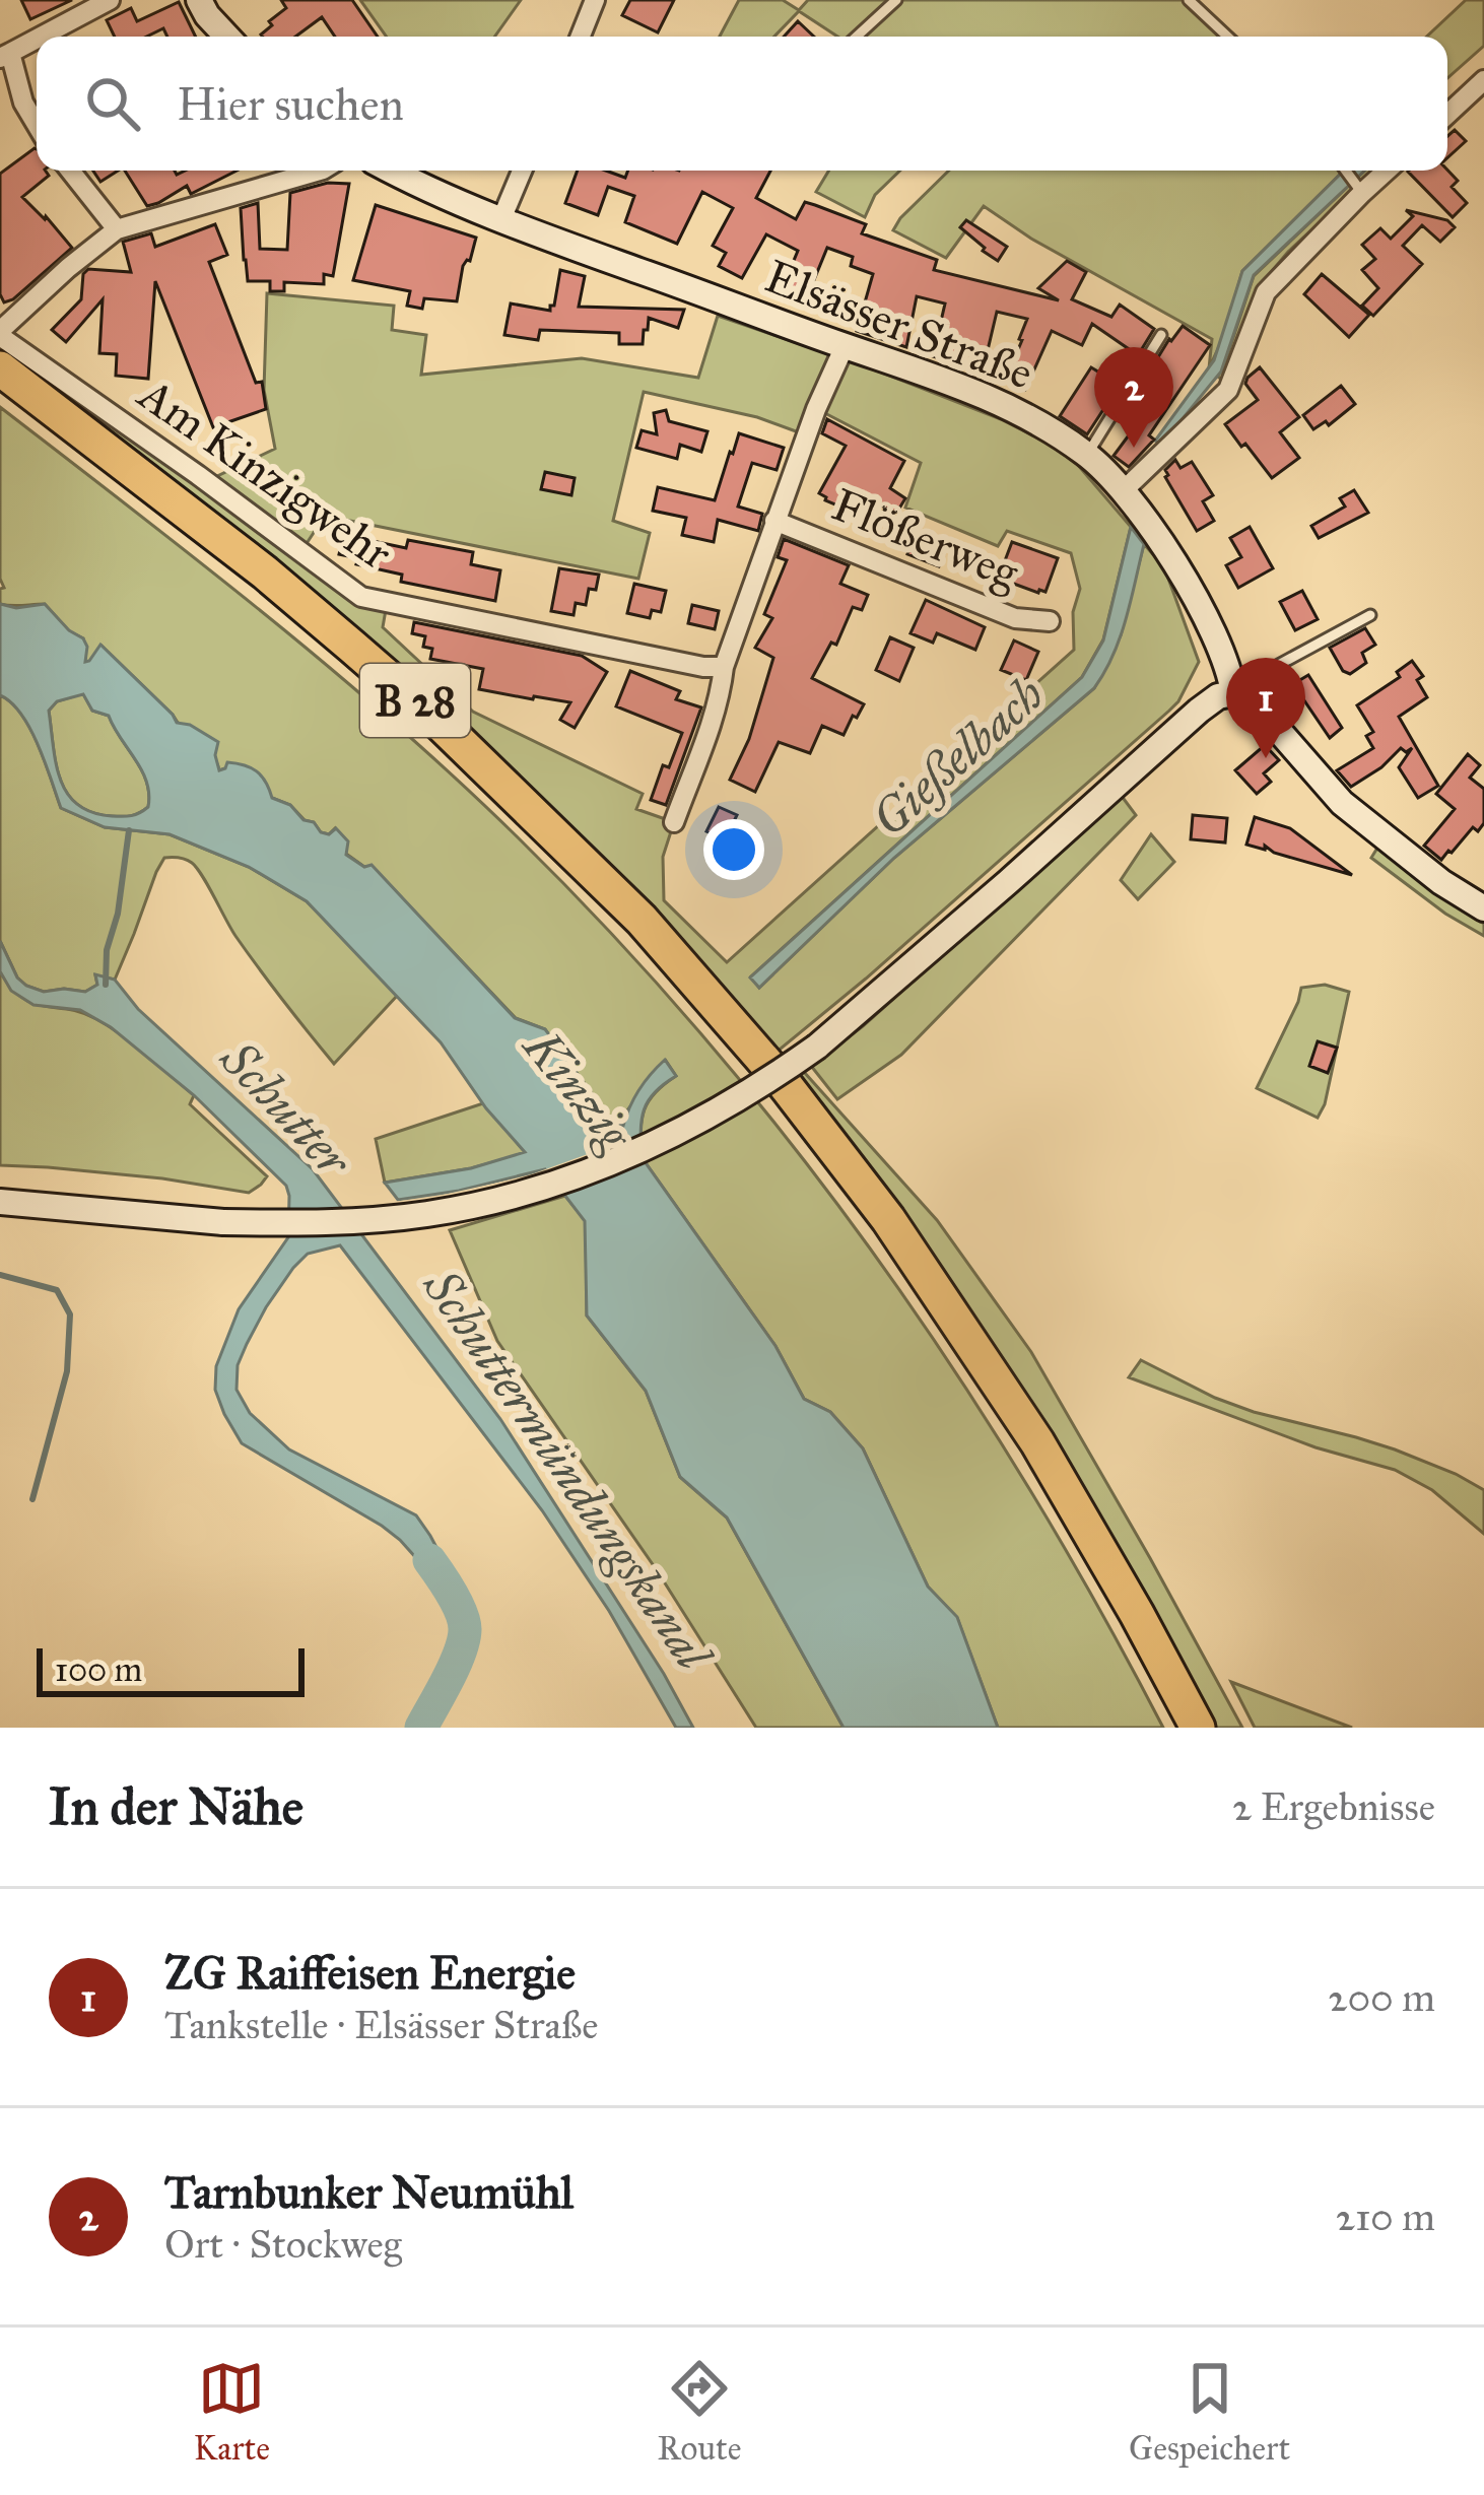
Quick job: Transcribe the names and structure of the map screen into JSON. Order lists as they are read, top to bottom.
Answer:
{
  "streets": {
    "highway": ["B 28"],
    "street": ["Elsässer Straße", "Am Kinzigwehr", "Flößerweg"]
  },
  "water": [
    "Gießelbach",
    "Kinzig",
    "Schutter",
    "Schuttermündungskanal"
  ],
  "scale_bar": "100 m",
  "page": {
    "search": "Hier suchen",
    "pins": ["2", "1"],
    "scale": "100 m",
    "heading": ["In der Nähe", "2 Ergebnisse"],
    "list": [
      {
        "mark": "1",
        "name": "ZG Raiffeisen Energie",
        "note": "Tankstelle · Elsässer Straße",
        "value": "200 m"
      },
      {
        "mark": "2",
        "name": "Tarnbunker Neumühl",
        "note": "Ort · Stockweg",
        "value": "210 m"
      }
    ],
    "nav": ["Karte", "Route", "Gespeichert"]
  }
}
